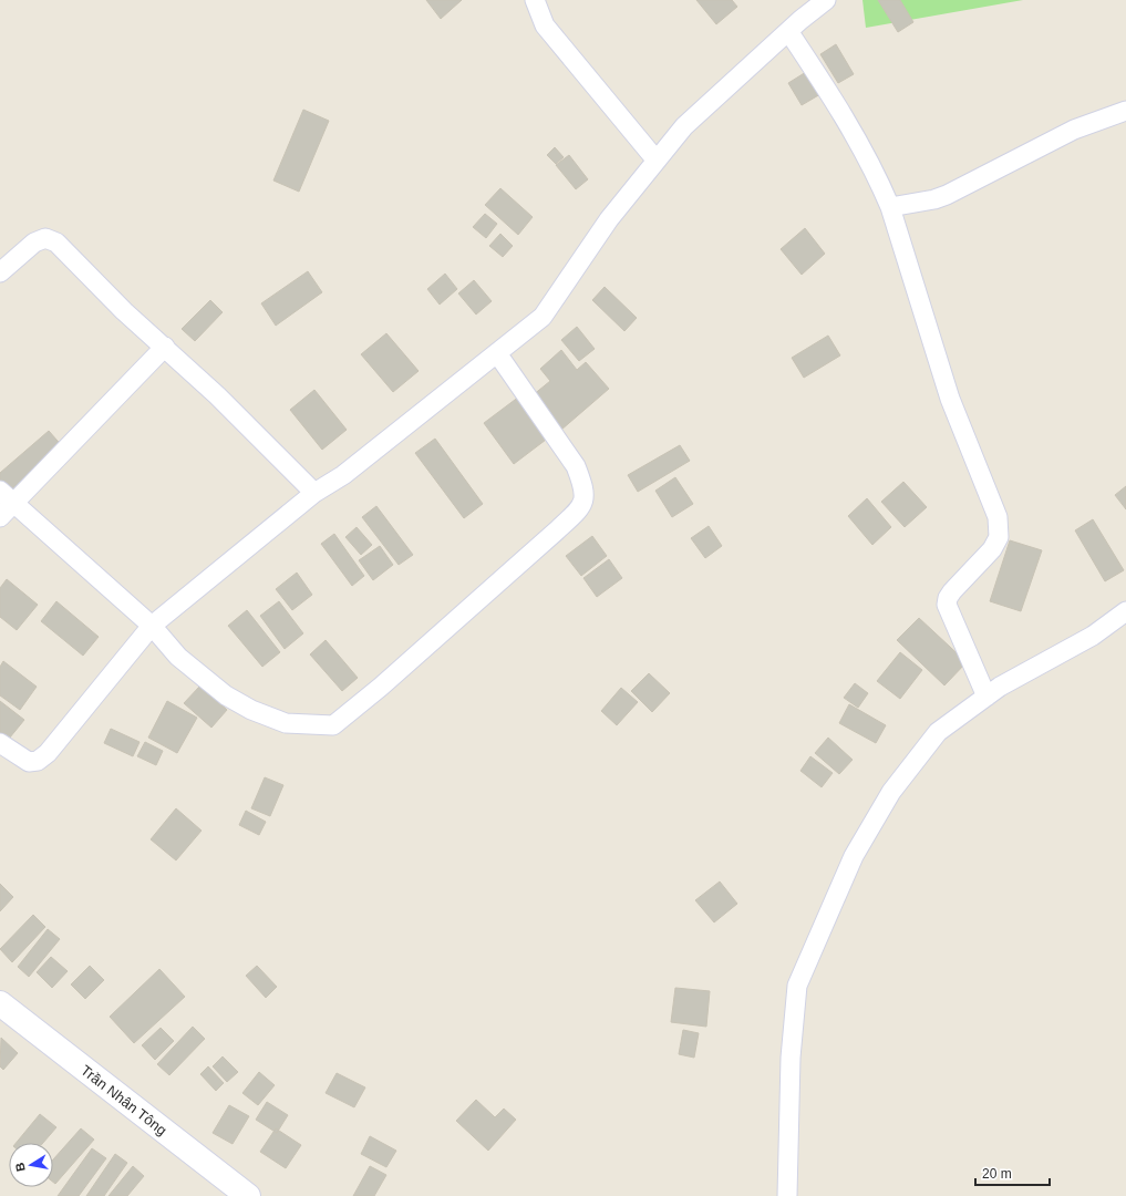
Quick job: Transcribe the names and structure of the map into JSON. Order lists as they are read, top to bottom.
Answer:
{
  "streets": {
    "street": ["Trần Nhân Tông"]
  },
  "scale_bar": "20 m",
  "north": "left"
}
